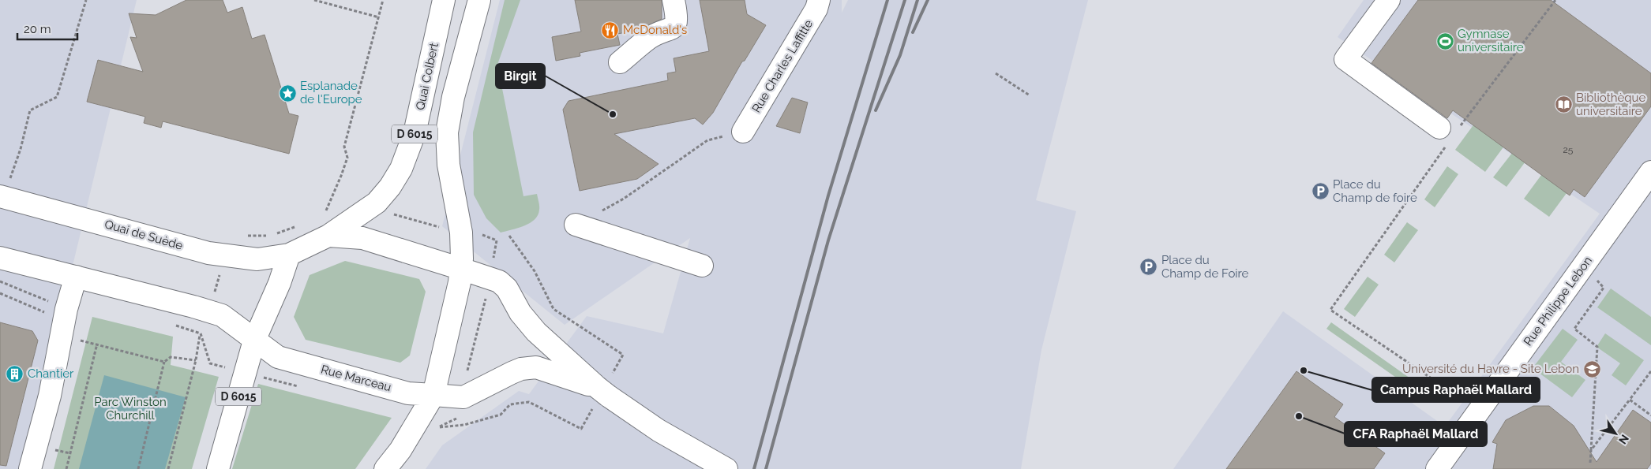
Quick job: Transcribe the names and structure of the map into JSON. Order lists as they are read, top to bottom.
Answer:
{
  "streets": {
    "main road": [
      "Rue Charles Laffitte",
      "Quai Colbert",
      "D 6015",
      "Quai de Suède",
      "Rue Philippe Lebon",
      "Rue Marceau"
    ]
  },
  "crossings": [
    ["Quai Colbert", "D 6015"],
    ["Quai Colbert", "Quai de Suède"],
    ["D 6015", "Quai de Suède"],
    ["D 6015", "Rue Marceau"]
  ],
  "parks": ["Parc Winston Churchill"],
  "places": {
    "restaurant": ["McDonald's"],
    "sports": ["Gymnase universitaire"],
    "place": ["Esplanade de l'Europe"],
    "library": ["Bibliothèque universitaire"],
    "other": ["Birgit", "Campus Raphaël Mallard", "CFA Raphaël Mallard"],
    "parking": ["Place du Champ de foire", "Place du Champ de Foire"],
    "school or university": ["Université du Havre - Site Lebon"],
    "building": ["Chantier"]
  },
  "house_numbers": ["25"],
  "scale_bar": "20 m",
  "north": "bottom right"
}
